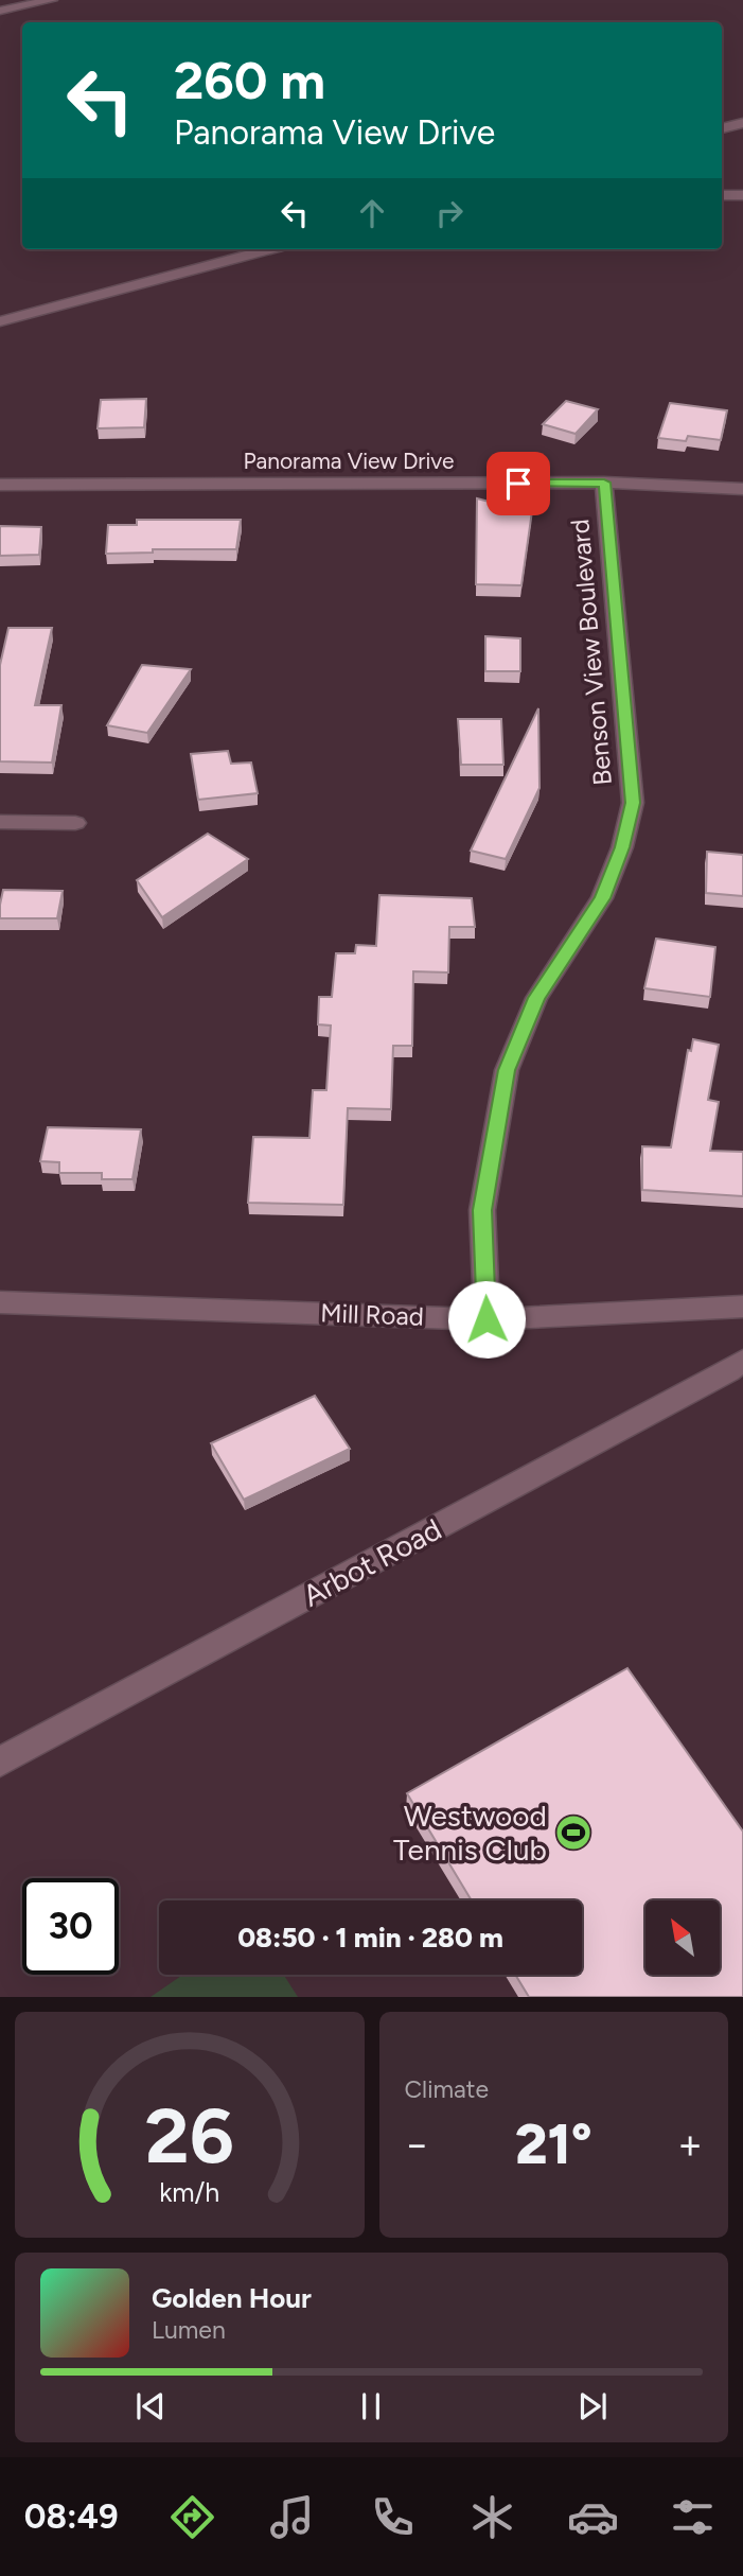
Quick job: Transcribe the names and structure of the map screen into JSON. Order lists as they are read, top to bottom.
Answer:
{
  "streets": {
    "street": [
      "Panorama View Drive",
      "Benson View Boulevard",
      "Mill Road",
      "Arbot Road"
    ]
  },
  "crossings": [
    ["Panorama View Drive", "Benson View Boulevard"],
    ["Benson View Boulevard", "Mill Road"]
  ],
  "places": {
    "sports": ["Westwood Tennis Club"]
  },
  "north": "top left",
  "page": {
    "turn": ["260 m", "Panorama View Drive"],
    "limit": "30",
    "trip": "08:50 · 1 min · 280 m",
    "tile": "Climate",
    "heat": ["−", "21°", "+"],
    "song": ["Golden Hour", "Lumen"],
    "tabs": "08:49",
    "gauge": ["26", "km/h"]
  }
}
